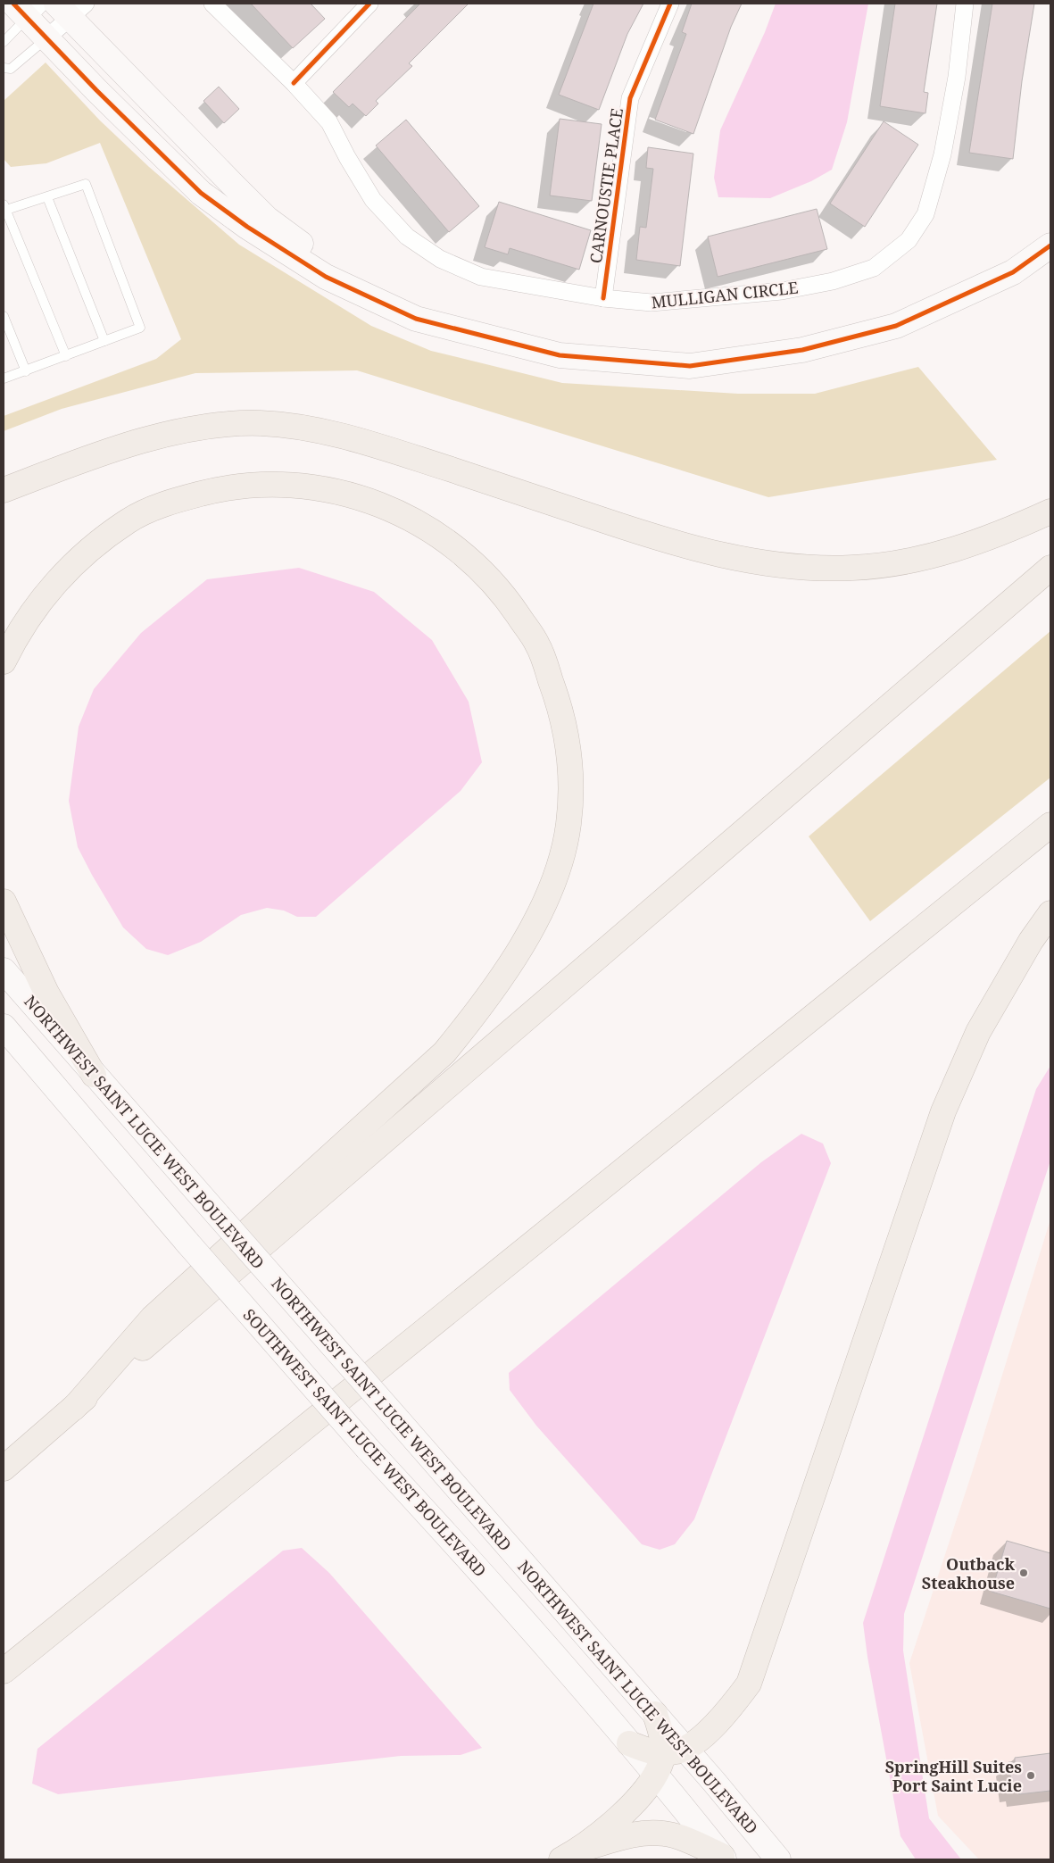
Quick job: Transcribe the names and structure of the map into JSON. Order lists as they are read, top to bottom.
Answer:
{
  "streets": {
    "main road": ["NORTHWEST SAINT LUCIE WEST BOULEVARD", "SOUTHWEST SAINT LUCIE WEST BOULEVARD"],
    "street": ["CARNOUSTIE PLACE", "MULLIGAN CIRCLE"]
  },
  "crossings": [
    ["CARNOUSTIE PLACE", "MULLIGAN CIRCLE"],
    ["NORTHWEST SAINT LUCIE WEST BOULEVARD", "SOUTHWEST SAINT LUCIE WEST BOULEVARD"]
  ],
  "places": ["Outback Steakhouse", "SpringHill Suites Port Saint Lucie"]
}
